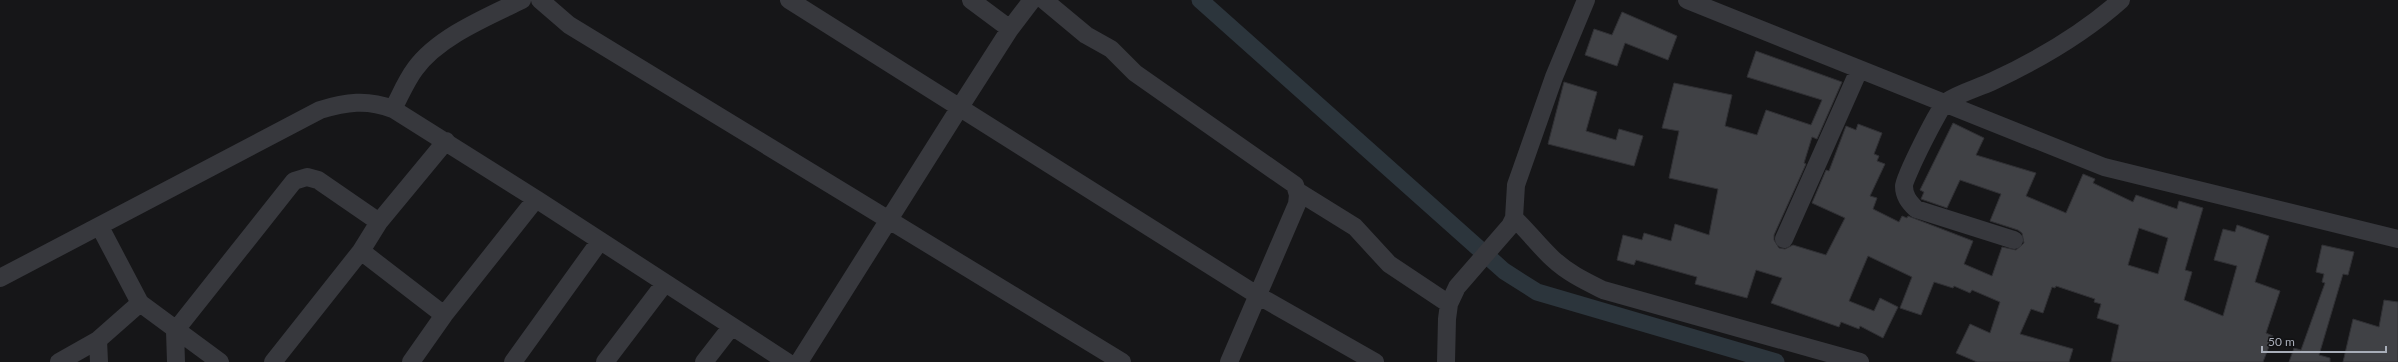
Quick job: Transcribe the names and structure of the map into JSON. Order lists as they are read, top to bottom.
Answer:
{
  "scale_bar": "50 m"
}
